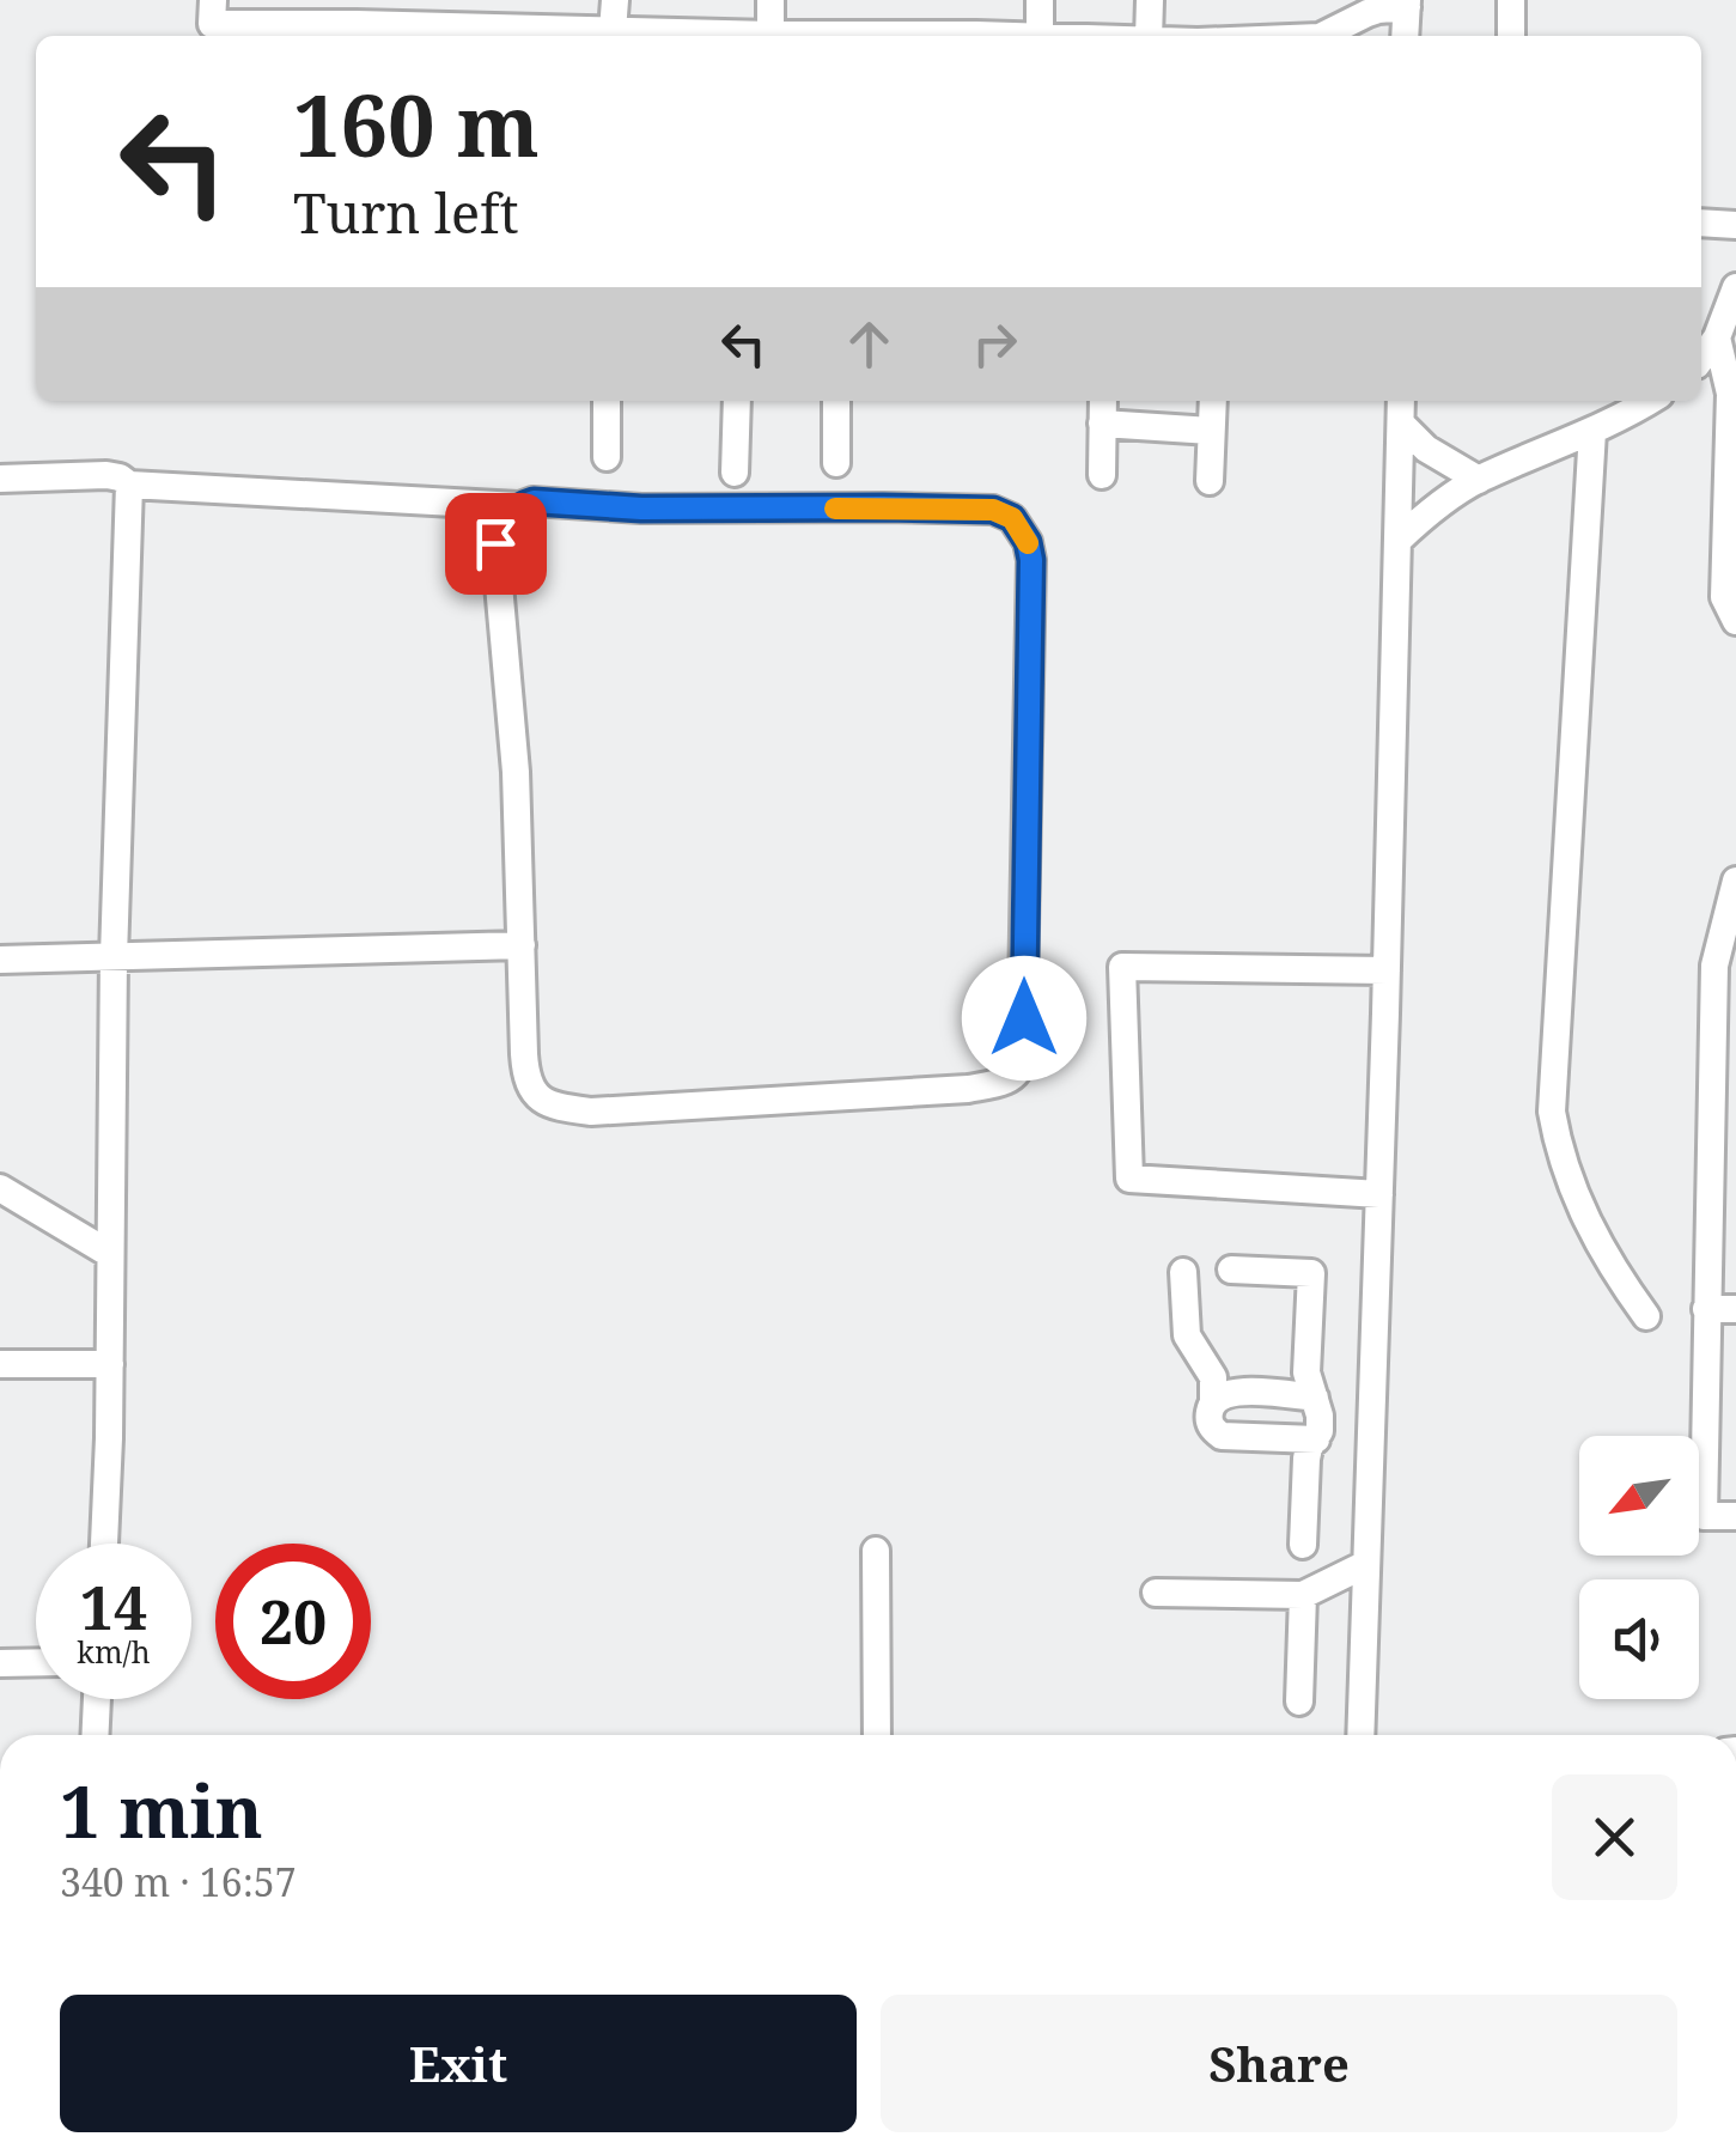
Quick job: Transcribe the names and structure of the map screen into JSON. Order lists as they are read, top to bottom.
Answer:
{
  "north": "bottom left",
  "page": {
    "turn": ["160 m", "Turn left"],
    "speed": "14 km/h",
    "limit": "20",
    "heading": ["1 min", "340 m · 16:57"],
    "buttons": ["Exit", "Share"]
  }
}
